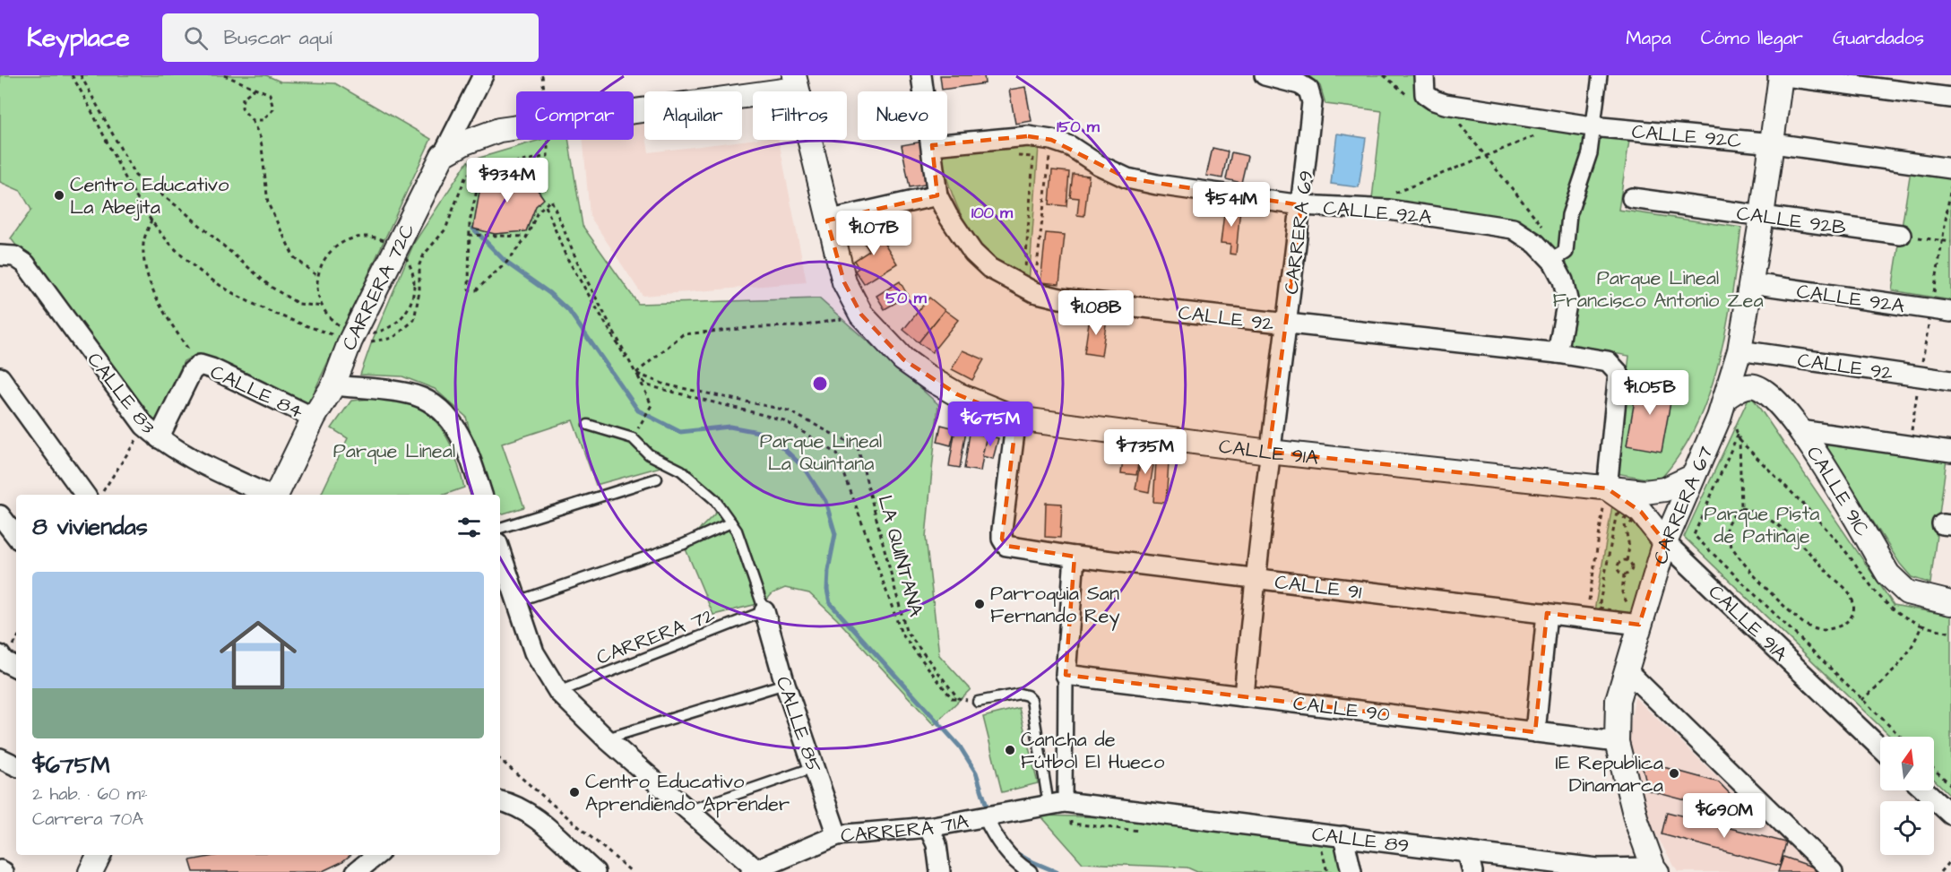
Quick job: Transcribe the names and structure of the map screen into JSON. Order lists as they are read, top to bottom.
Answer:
{
  "streets": {
    "street": [
      "CALLE 92C",
      "CALLE 92A",
      "CALLE 92B",
      "CARRERA 69",
      "CARRERA 72C",
      "CALLE 92",
      "CALLE 84",
      "CALLE 83",
      "CALLE 91A",
      "CALLE 91C",
      "CARRERA 67",
      "CALLE 91",
      "CALLE 90",
      "CALLE 85",
      "CARRERA 71A",
      "CALLE 89"
    ],
    "lane": ["CARRERA 72"],
    "path": ["LA QUINTANA"]
  },
  "crossings": [
    ["CALLE 92C", "CARRERA 67"],
    ["CALLE 92A", "CARRERA 69"],
    ["CALLE 92A", "CALLE 92"],
    ["CALLE 92A", "CARRERA 67"],
    ["CALLE 92B", "CARRERA 67"],
    ["CARRERA 69", "CALLE 92"],
    ["CARRERA 69", "CALLE 91A"],
    ["CARRERA 69", "CALLE 91"],
    ["CARRERA 69", "CALLE 90"],
    ["CARRERA 72C", "CALLE 84"],
    ["CALLE 92", "CALLE 91A"],
    ["CALLE 92", "CARRERA 67"],
    ["CALLE 91A", "CARRERA 67"],
    ["CALLE 91A", "CALLE 91"],
    ["CALLE 91C", "CARRERA 67"],
    ["CARRERA 67", "CALLE 91"],
    ["CARRERA 67", "CALLE 90"],
    ["CARRERA 67", "CALLE 89"],
    ["CARRERA 72", "CALLE 85"],
    ["CALLE 85", "CARRERA 71A"],
    ["CARRERA 71A", "CALLE 89"]
  ],
  "parks": [
    "Parque Lineal Francisco Antonio Zea",
    "Parque Lineal La Quintana",
    "Parque Lineal",
    "Parque Pista de Patinaje"
  ],
  "places": [
    "Centro Educativo La Abejita",
    "Parroquia San Fernando Rey",
    "Cancha de Fútbol El Hueco",
    "IE Republica Dinamarca",
    "Centro Educativo Aprendiendo Aprender"
  ],
  "north": "top",
  "page": {
    "header": "Keyplace",
    "search": "Buscar aquí",
    "nav": ["Mapa", "Cómo llegar", "Guardados"],
    "chip": [
      "Comprar",
      "Alquilar",
      "Filtros",
      "Nuevo"
    ],
    "price": [
      "$934M",
      "$541M",
      "$1.07B",
      "$1.08B",
      "$1.05B",
      "$675M",
      "$735M",
      "$690M"
    ],
    "heading": "8 viviendas",
    "list": [
      {
        "name": "$675M",
        "note": "2 hab. · 60 m² · Carrera 70A"
      }
    ]
  },
  "rings": ["150 m", "100 m", "50 m"]
}
